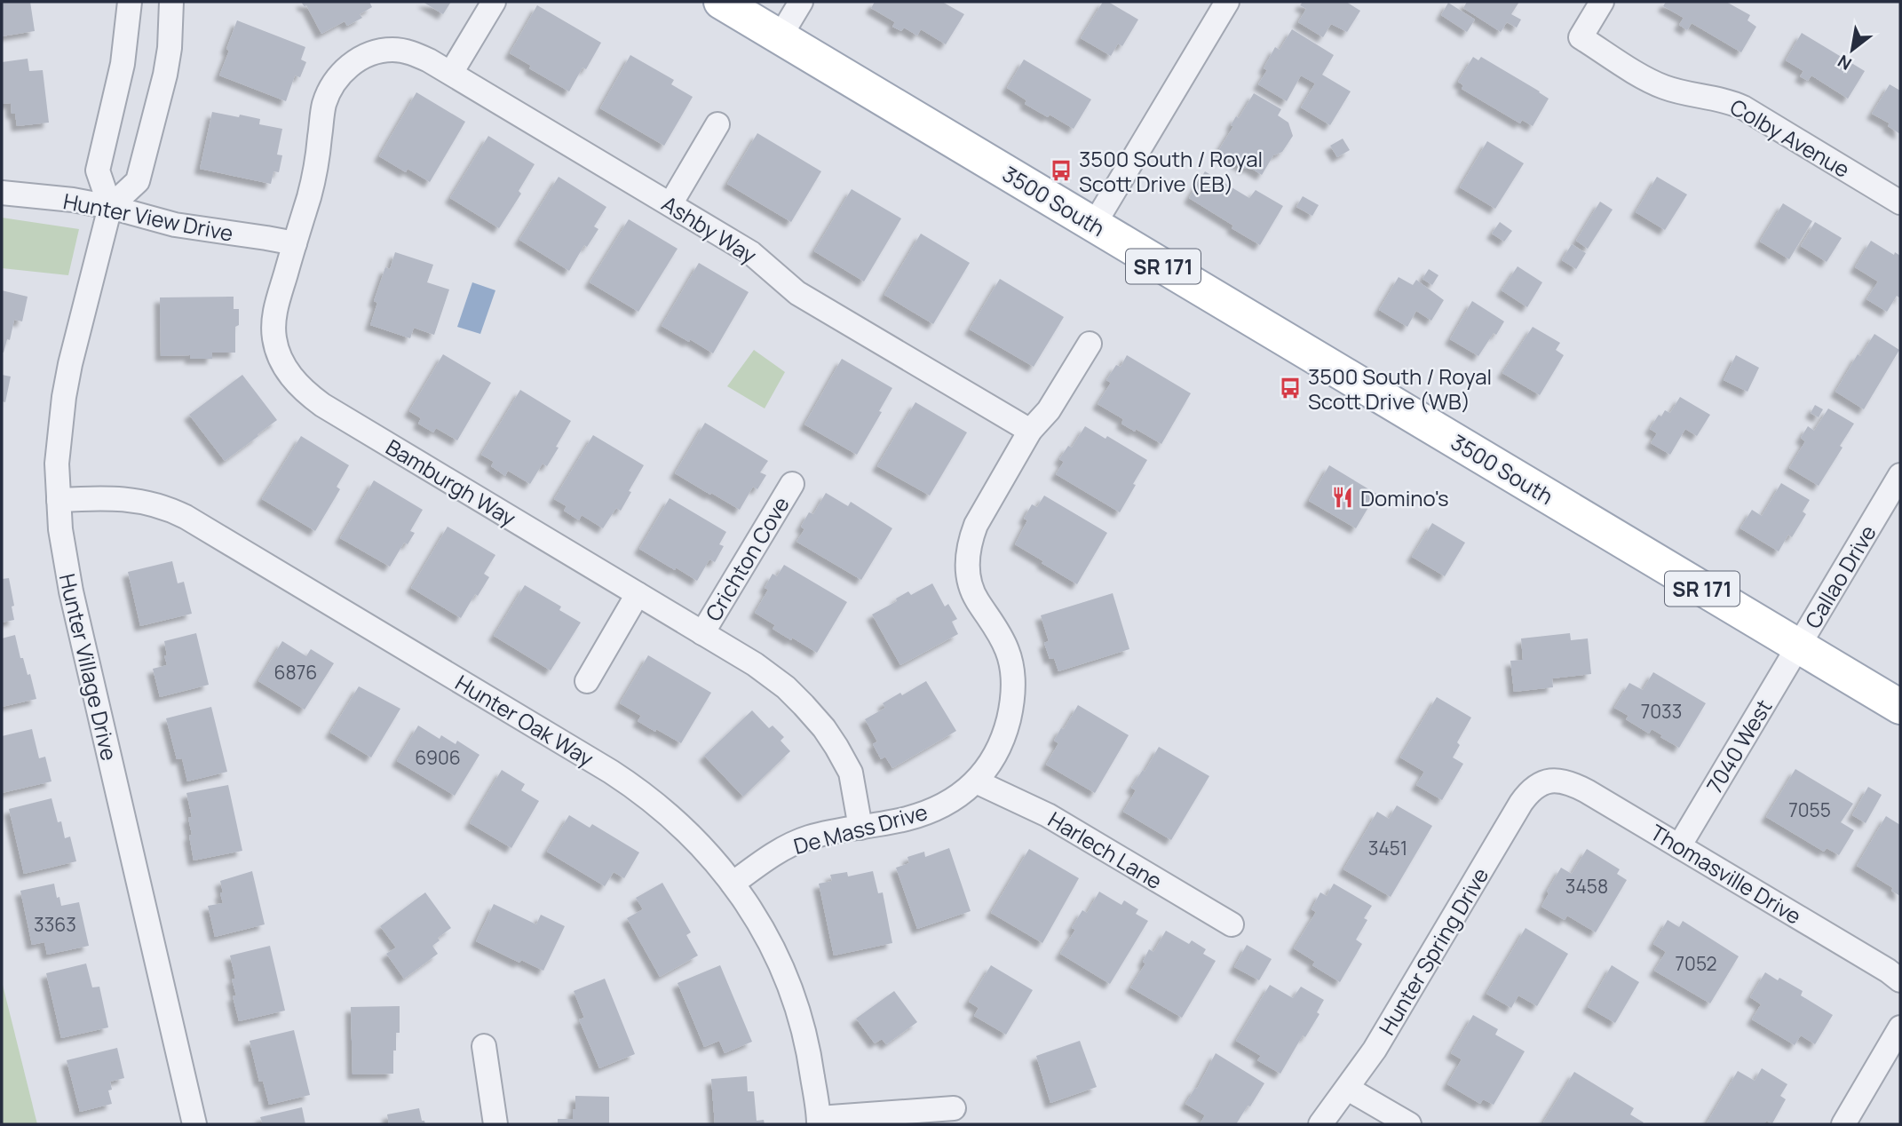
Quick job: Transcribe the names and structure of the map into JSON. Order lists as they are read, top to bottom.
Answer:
{
  "streets": {
    "main road": ["3500 South", "SR 171"],
    "street": [
      "Colby Avenue",
      "Hunter View Drive",
      "Ashby Way",
      "Bamburgh Way",
      "Crichton Cove",
      "Callao Drive",
      "Hunter Village Drive",
      "Hunter Oak Way",
      "7040 West",
      "De Mass Drive",
      "Harlech Lane",
      "Thomasville Drive",
      "Hunter Spring Drive"
    ]
  },
  "crossings": [
    ["3500 South", "Callao Drive"],
    ["3500 South", "7040 West"],
    ["Hunter View Drive", "Bamburgh Way"],
    ["Hunter View Drive", "Hunter Village Drive"],
    ["Ashby Way", "Bamburgh Way"],
    ["Ashby Way", "De Mass Drive"],
    ["Bamburgh Way", "Crichton Cove"],
    ["Bamburgh Way", "De Mass Drive"],
    ["Callao Drive", "7040 West"],
    ["Hunter Village Drive", "Hunter Oak Way"],
    ["Hunter Oak Way", "De Mass Drive"],
    ["7040 West", "Thomasville Drive"],
    ["De Mass Drive", "Harlech Lane"],
    ["Thomasville Drive", "Hunter Spring Drive"]
  ],
  "places": {
    "bus stop": ["3500 South / Royal Scott Drive (EB)", "3500 South / Royal Scott Drive (WB)"],
    "restaurant": ["Domino's"]
  },
  "house_numbers": [
    "6876",
    "7033",
    "6906",
    "7055",
    "3451",
    "3458",
    "3363",
    "7052"
  ],
  "north": "bottom left"
}
